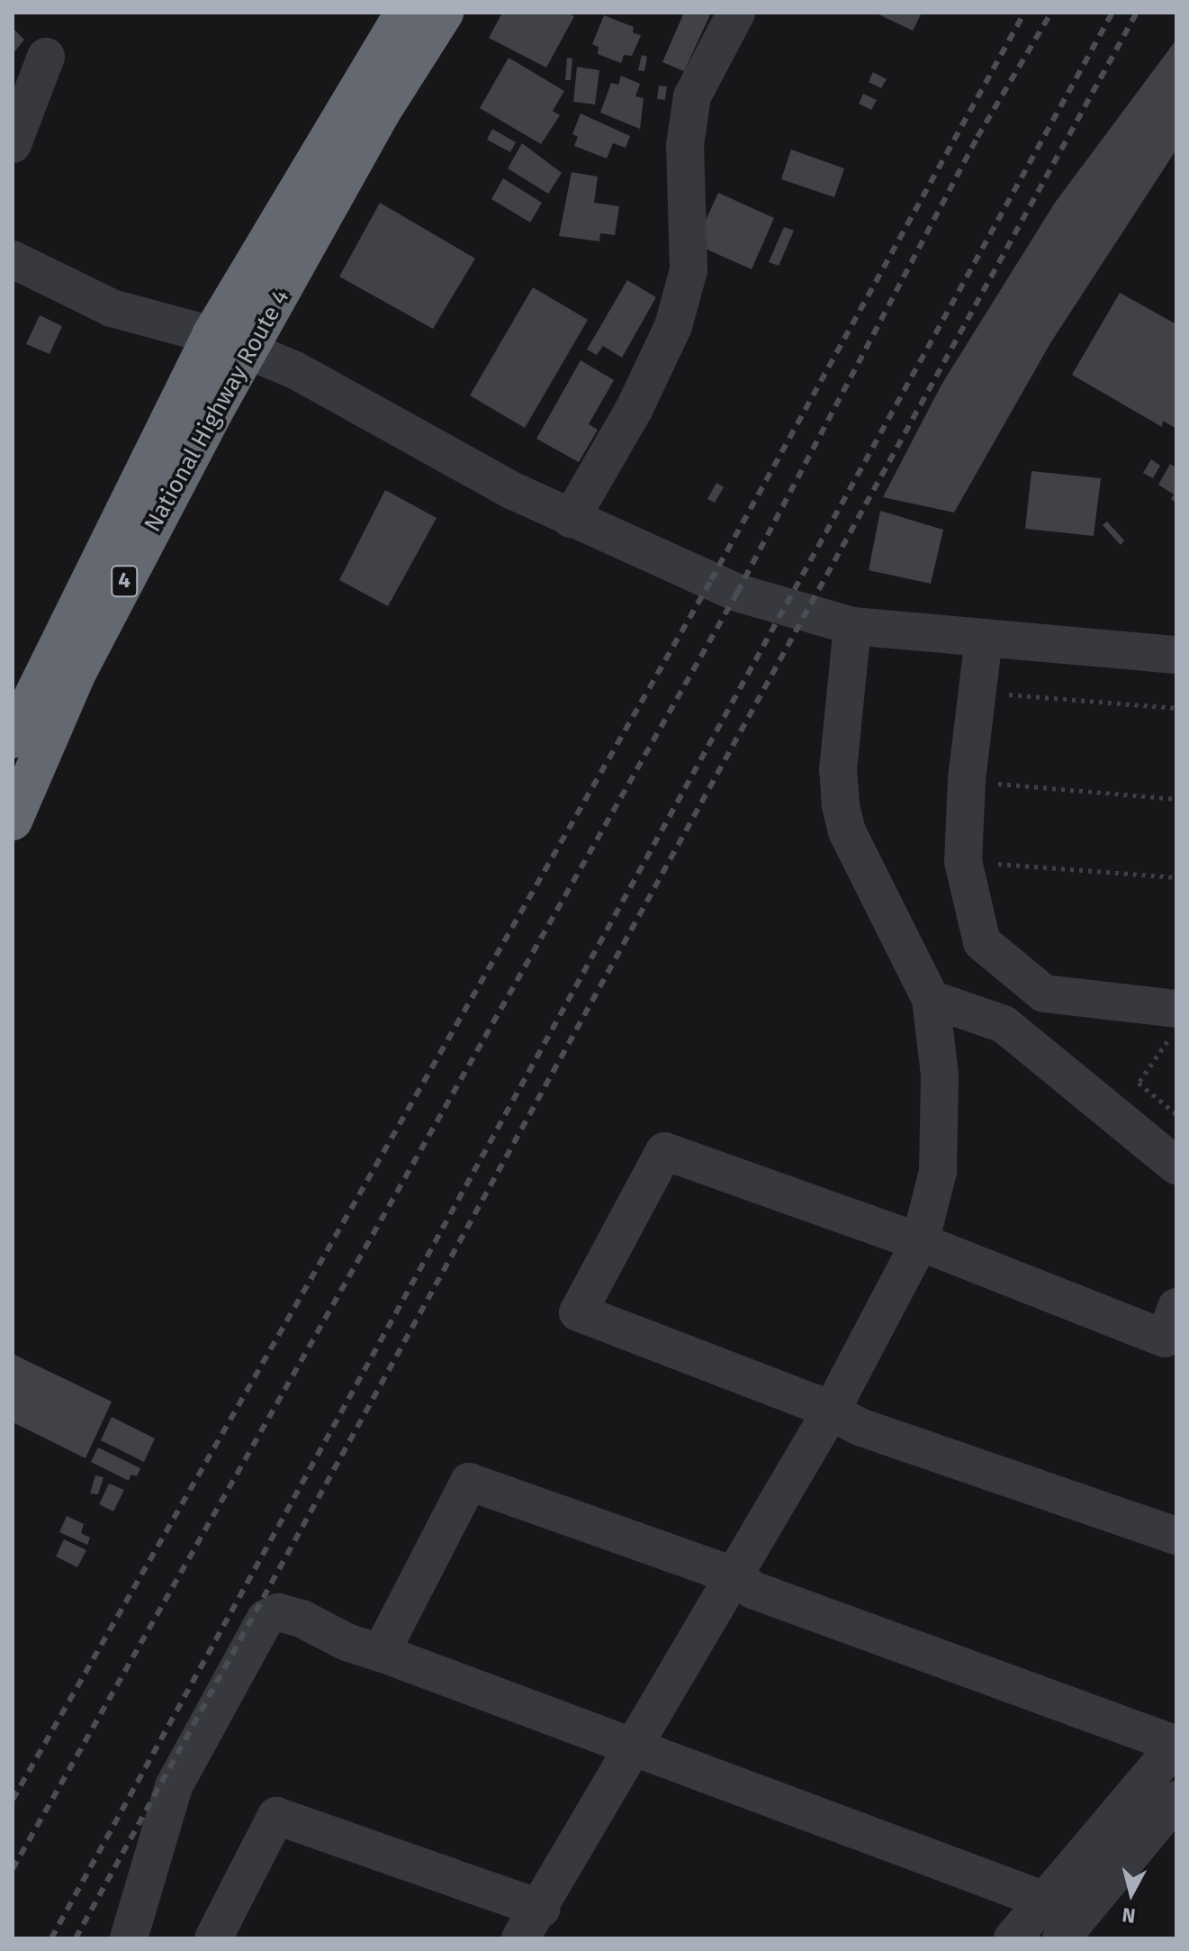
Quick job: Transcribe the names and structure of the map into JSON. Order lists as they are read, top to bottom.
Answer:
{
  "streets": {
    "highway": ["National Highway Route 4", "4"]
  },
  "north": "bottom"
}
